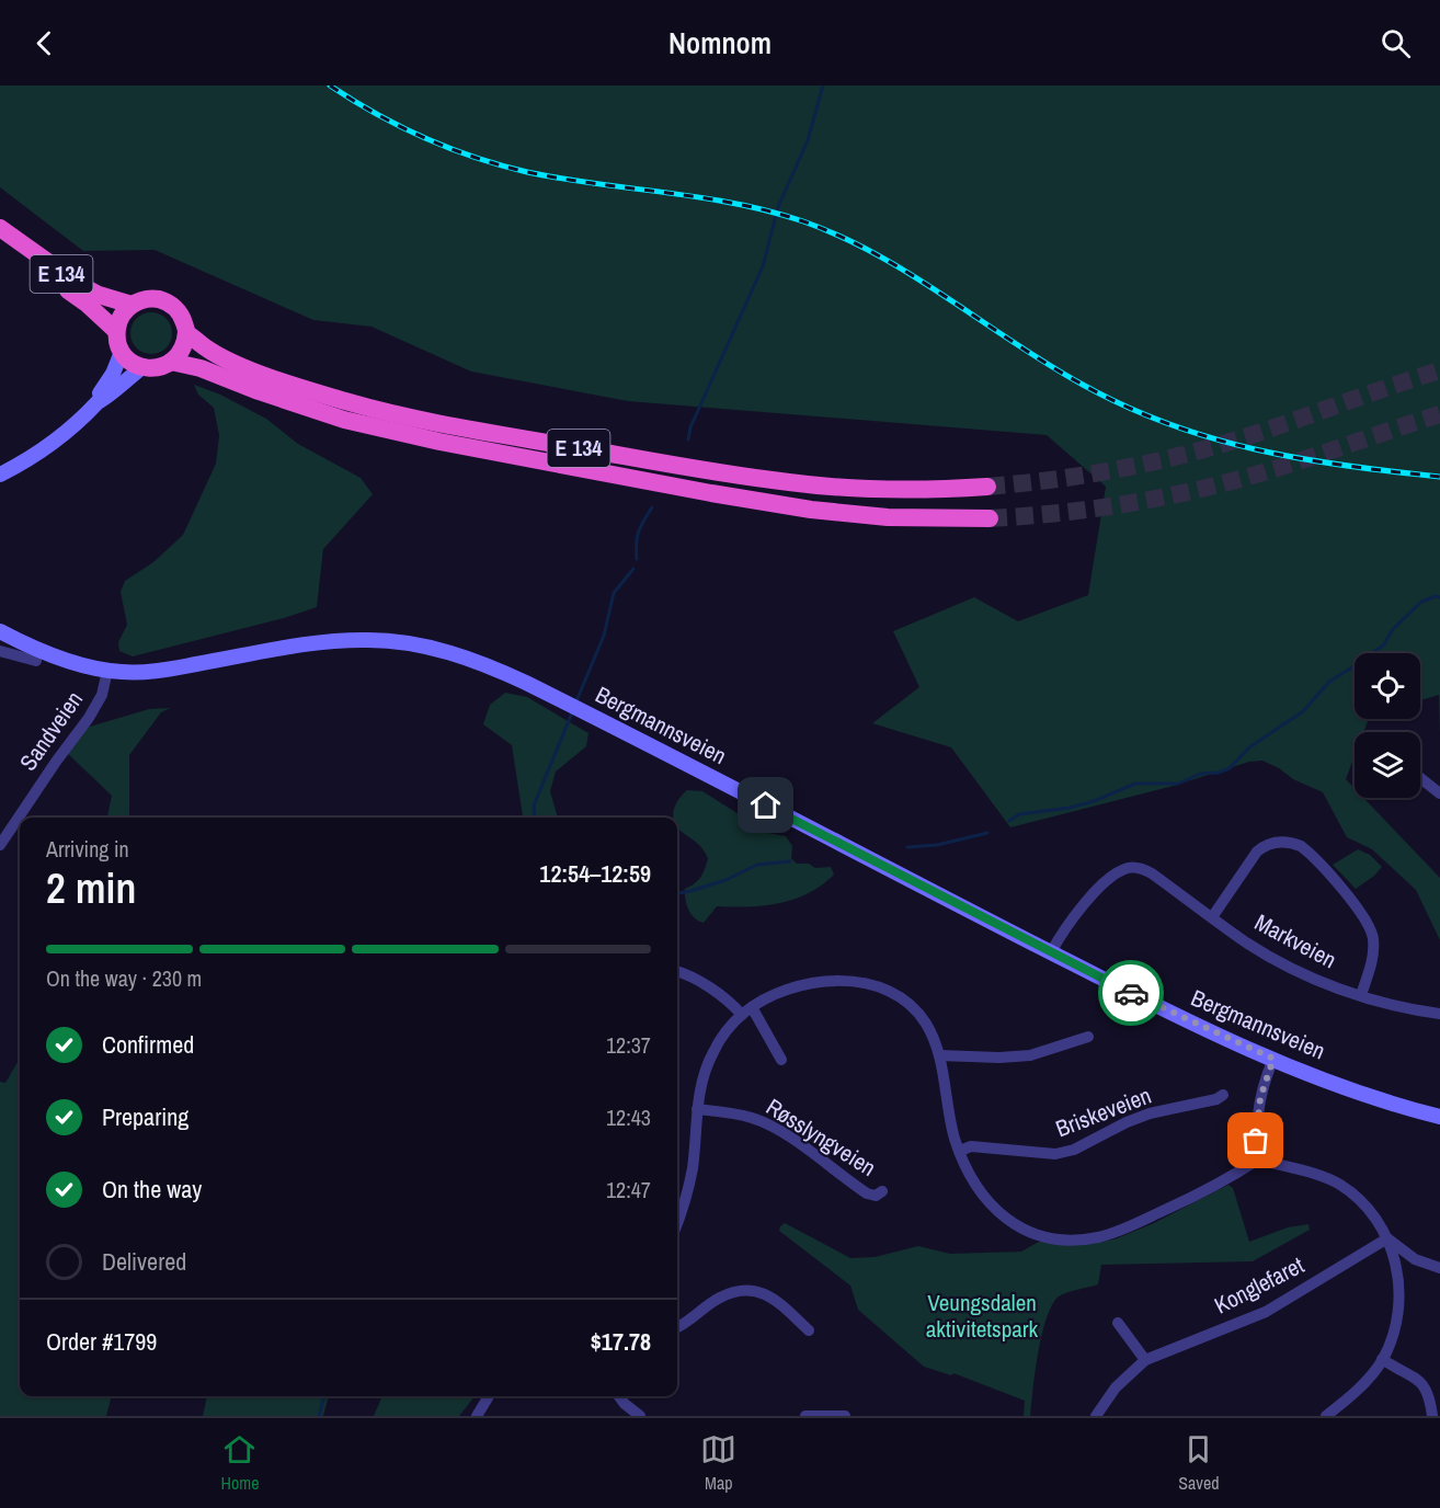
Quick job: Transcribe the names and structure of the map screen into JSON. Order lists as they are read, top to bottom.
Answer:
{
  "streets": {
    "highway": ["E 134"],
    "main road": ["Bergmannsveien"],
    "street": [
      "Sandveien",
      "Markveien",
      "Briskeveien",
      "Røsslyngveien",
      "Konglefaret"
    ]
  },
  "crossings": [
    ["Bergmannsveien", "Sandveien"],
    ["Bergmannsveien", "Markveien"]
  ],
  "parks": ["Veungsdalen aktivitetspark"],
  "page": {
    "header": "Nomnom",
    "heading": ["2 min", "Arriving in", "12:54–12:59"],
    "panel": ["Order #1799", "$17.78"],
    "bar": "On the way · 230 m",
    "list": [
      ["Confirmed", "12:37"],
      ["Preparing", "12:43"],
      ["On the way", "12:47"],
      "Delivered"
    ],
    "tabs": ["Home", "Map", "Saved"]
  }
}
